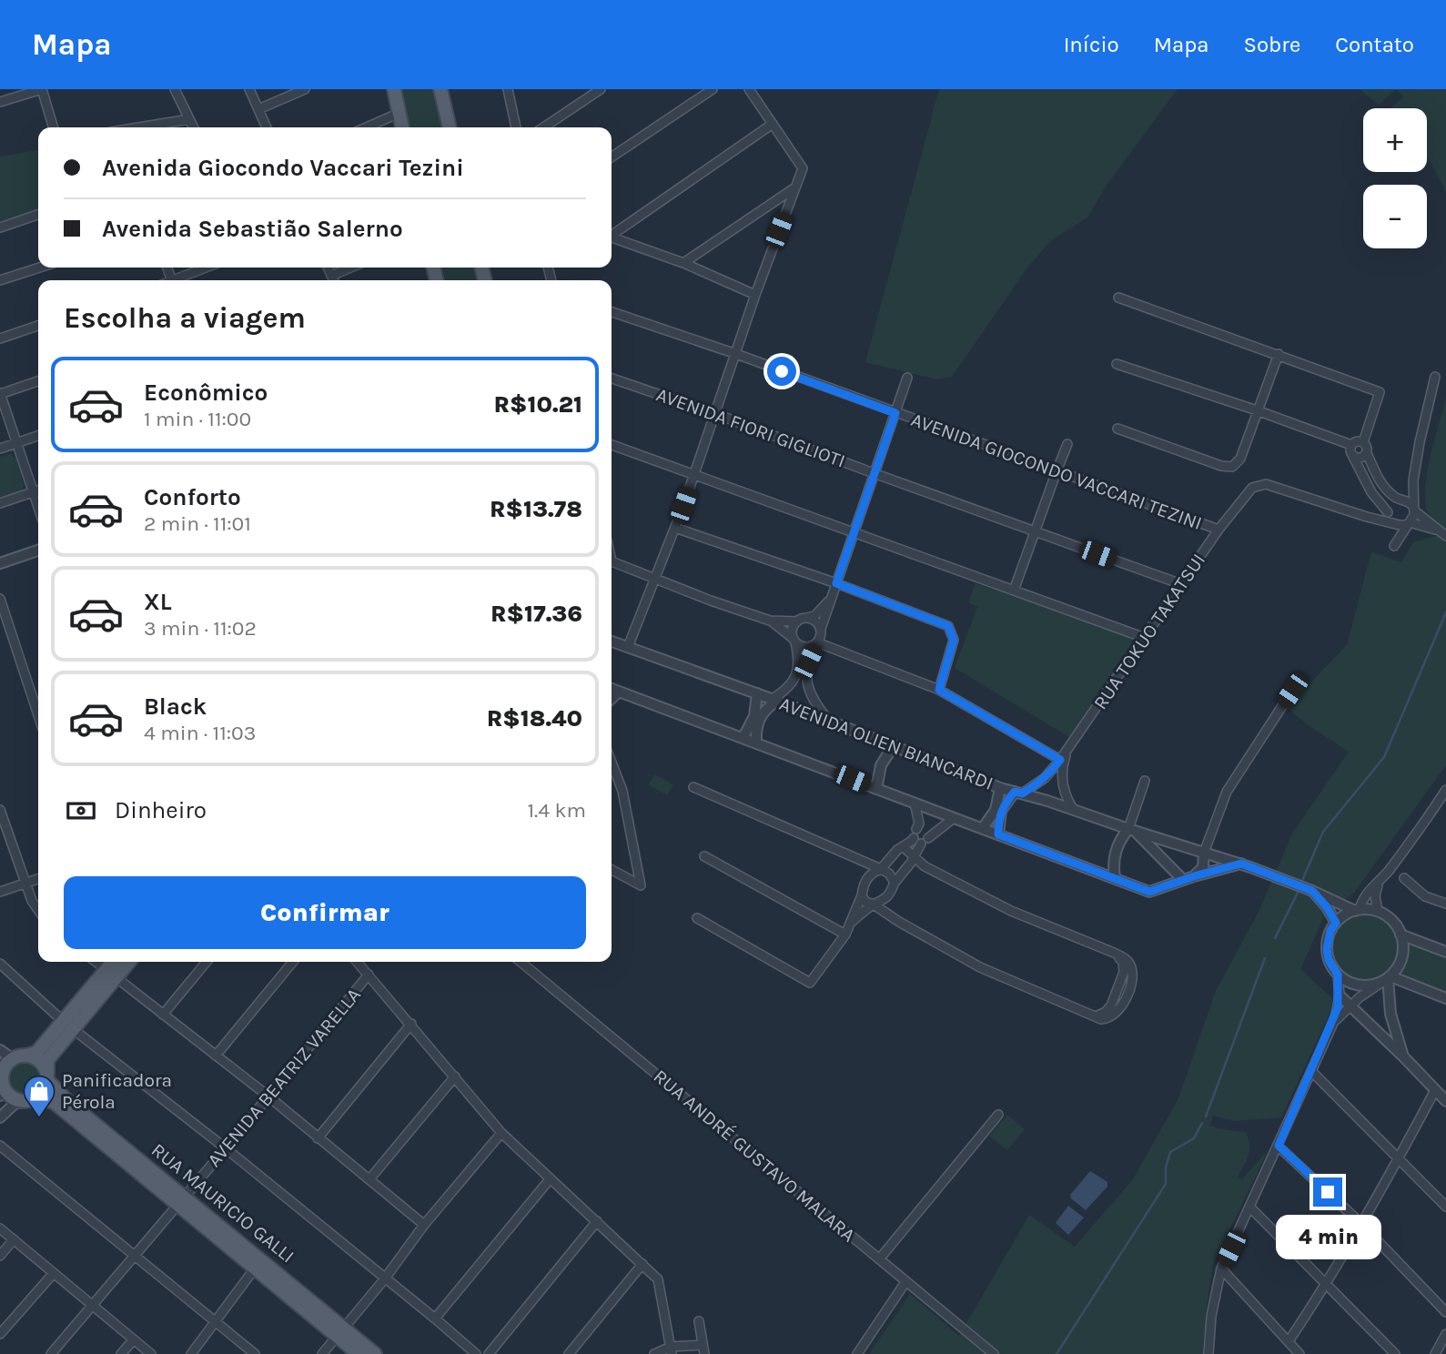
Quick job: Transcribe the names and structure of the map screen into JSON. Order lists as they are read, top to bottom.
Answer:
{
  "streets": {
    "main road": ["RUA MAURICIO GALLI"],
    "street": [
      "AVENIDA FIORI GIGLIOTI",
      "AVENIDA GIOCONDO VACCARI TEZINI",
      "RUA TOKUO TAKATSUI",
      "AVENIDA OLIEN BIANCARDI",
      "AVENIDA BEATRIZ VARELLA",
      "RUA ANDRÉ GUSTAVO MALARA"
    ]
  },
  "crossings": [
    ["AVENIDA FIORI GIGLIOTI", "RUA TOKUO TAKATSUI"],
    ["AVENIDA GIOCONDO VACCARI TEZINI", "RUA TOKUO TAKATSUI"],
    ["RUA TOKUO TAKATSUI", "AVENIDA OLIEN BIANCARDI"],
    ["AVENIDA BEATRIZ VARELLA", "RUA MAURICIO GALLI"]
  ],
  "places": {
    "shop": ["Panificadora Pérola"]
  },
  "page": {
    "header": "Mapa",
    "nav": [
      "Início",
      "Mapa",
      "Sobre",
      "Contato"
    ],
    "map_buttons": ["+", "−"],
    "banner": ["Avenida Giocondo Vaccari Tezini", "Avenida Sebastião Salerno"],
    "heading": "Escolha a viagem",
    "list": [
      {
        "name": "Econômico",
        "note": "1 min · 11:00",
        "value": "R$10.21"
      },
      {
        "name": "Conforto",
        "note": "2 min · 11:01",
        "value": "R$13.78"
      },
      {
        "name": "XL",
        "note": "3 min · 11:02",
        "value": "R$17.36"
      },
      {
        "name": "Black",
        "note": "4 min · 11:03",
        "value": "R$18.40"
      }
    ],
    "pay": ["Dinheiro", "1.4 km"],
    "buttons": "Confirmar",
    "bubble": "4 min"
  }
}
